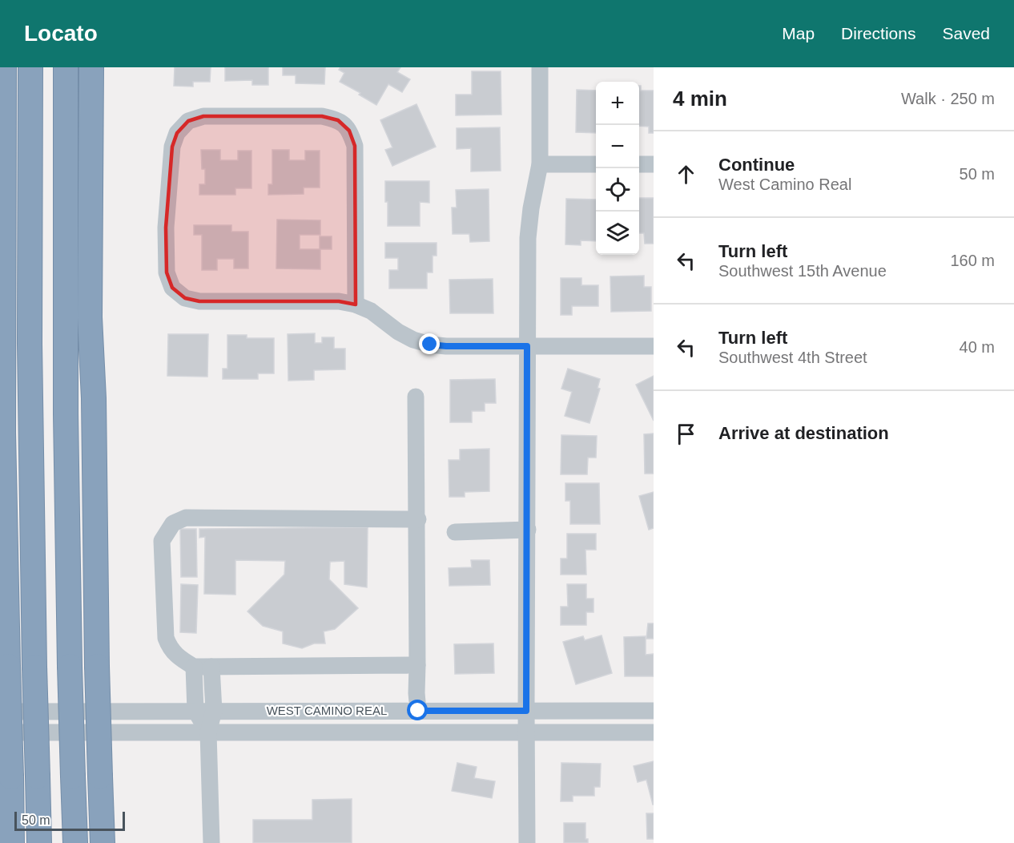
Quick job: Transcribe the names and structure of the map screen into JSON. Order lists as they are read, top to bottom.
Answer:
{
  "streets": {
    "street": ["WEST CAMINO REAL"]
  },
  "scale_bar": "50 m",
  "page": {
    "header": "Locato",
    "nav": ["Map", "Directions", "Saved"],
    "heading": ["4 min", "Walk · 250 m"],
    "map_buttons": ["+", "−"],
    "list": [
      ["Continue", "West Camino Real", "50 m"],
      ["Turn left", "Southwest 15th Avenue", "160 m"],
      ["Turn left", "Southwest 4th Street", "40 m"],
      "Arrive at destination"
    ],
    "scale": "50 m"
  }
}
